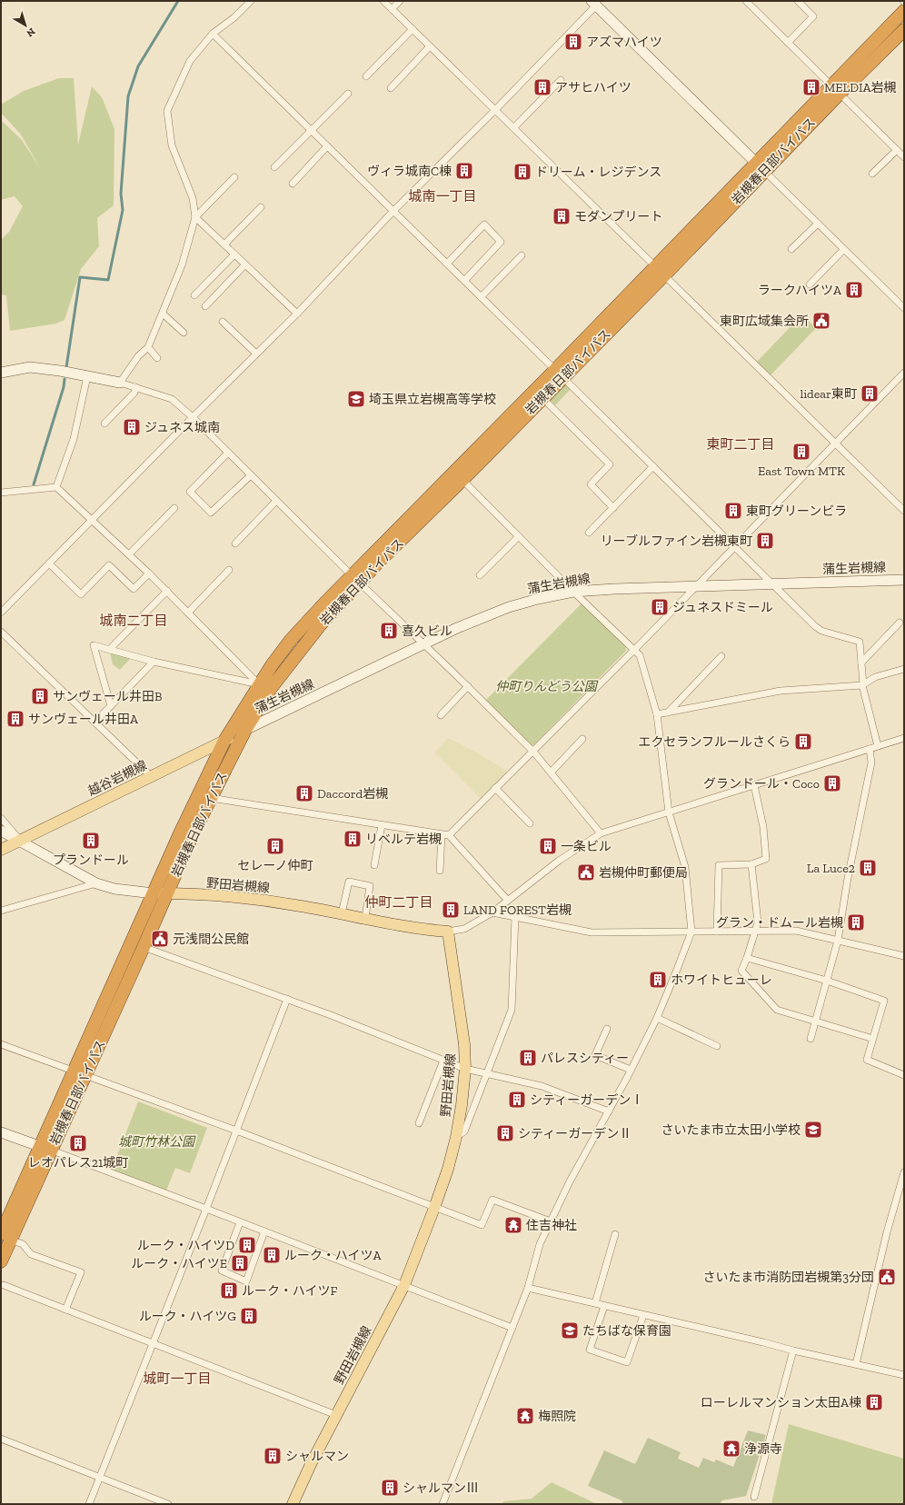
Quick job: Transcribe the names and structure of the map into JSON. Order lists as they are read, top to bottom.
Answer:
{
  "streets": {
    "highway": ["岩槻春日部バイパス"],
    "main road": ["蒲生岩槻線", "越谷岩槻線", "野田岩槻線"]
  },
  "crossings": [
    ["岩槻春日部バイパス", "蒲生岩槻線"],
    ["岩槻春日部バイパス", "越谷岩槻線"],
    ["岩槻春日部バイパス", "野田岩槻線"],
    ["蒲生岩槻線", "越谷岩槻線"]
  ],
  "districts": [
    "城南一丁目",
    "東町二丁目",
    "城南二丁目",
    "仲町二丁目",
    "城町一丁目"
  ],
  "parks": ["仲町りんどう公園", "城町竹林公園"],
  "places": {
    "building": [
      "アズマハイツ",
      "アサヒハイツ",
      "MELDIA岩槻",
      "ヴィラ城南C棟",
      "ドリーム・レジデンス",
      "モダンプリート",
      "ラークハイツA",
      "lidear東町",
      "ジュネス城南",
      "East Town MTK",
      "東町グリーンビラ",
      "リーブルファイン岩槻東町",
      "ジュネスドミール",
      "喜久ビル",
      "サンヴェール井田B",
      "サンヴェール井田A",
      "エクセランフルールさくら",
      "グランドール・Coco",
      "Daccord岩槻",
      "リベルテ岩槻",
      "プランドール",
      "セレーノ仲町",
      "一条ビル",
      "La Luce2",
      "LAND FOREST岩槻",
      "グラン・ドムール岩槻",
      "ホワイトヒューレ",
      "パレスシティー",
      "シティーガーデンⅠ",
      "シティーガーデンⅡ",
      "レオパレス21城町",
      "ルーク・ハイツD",
      "ルーク・ハイツA",
      "ルーク・ハイツE",
      "ルーク・ハイツF",
      "ルーク・ハイツG",
      "ローレルマンション太田A棟",
      "シャルマン",
      "シャルマンⅢ"
    ],
    "public building": [
      "東町広域集会所",
      "岩槻仲町郵便局",
      "元浅間公民館",
      "さいたま市消防団岩槻第3分団"
    ],
    "school or university": ["埼玉県立岩槻高等学校", "さいたま市立太田小学校", "たちばな保育園"],
    "temple": ["住吉神社", "梅照院", "浄源寺"]
  },
  "north": "bottom right"
}
